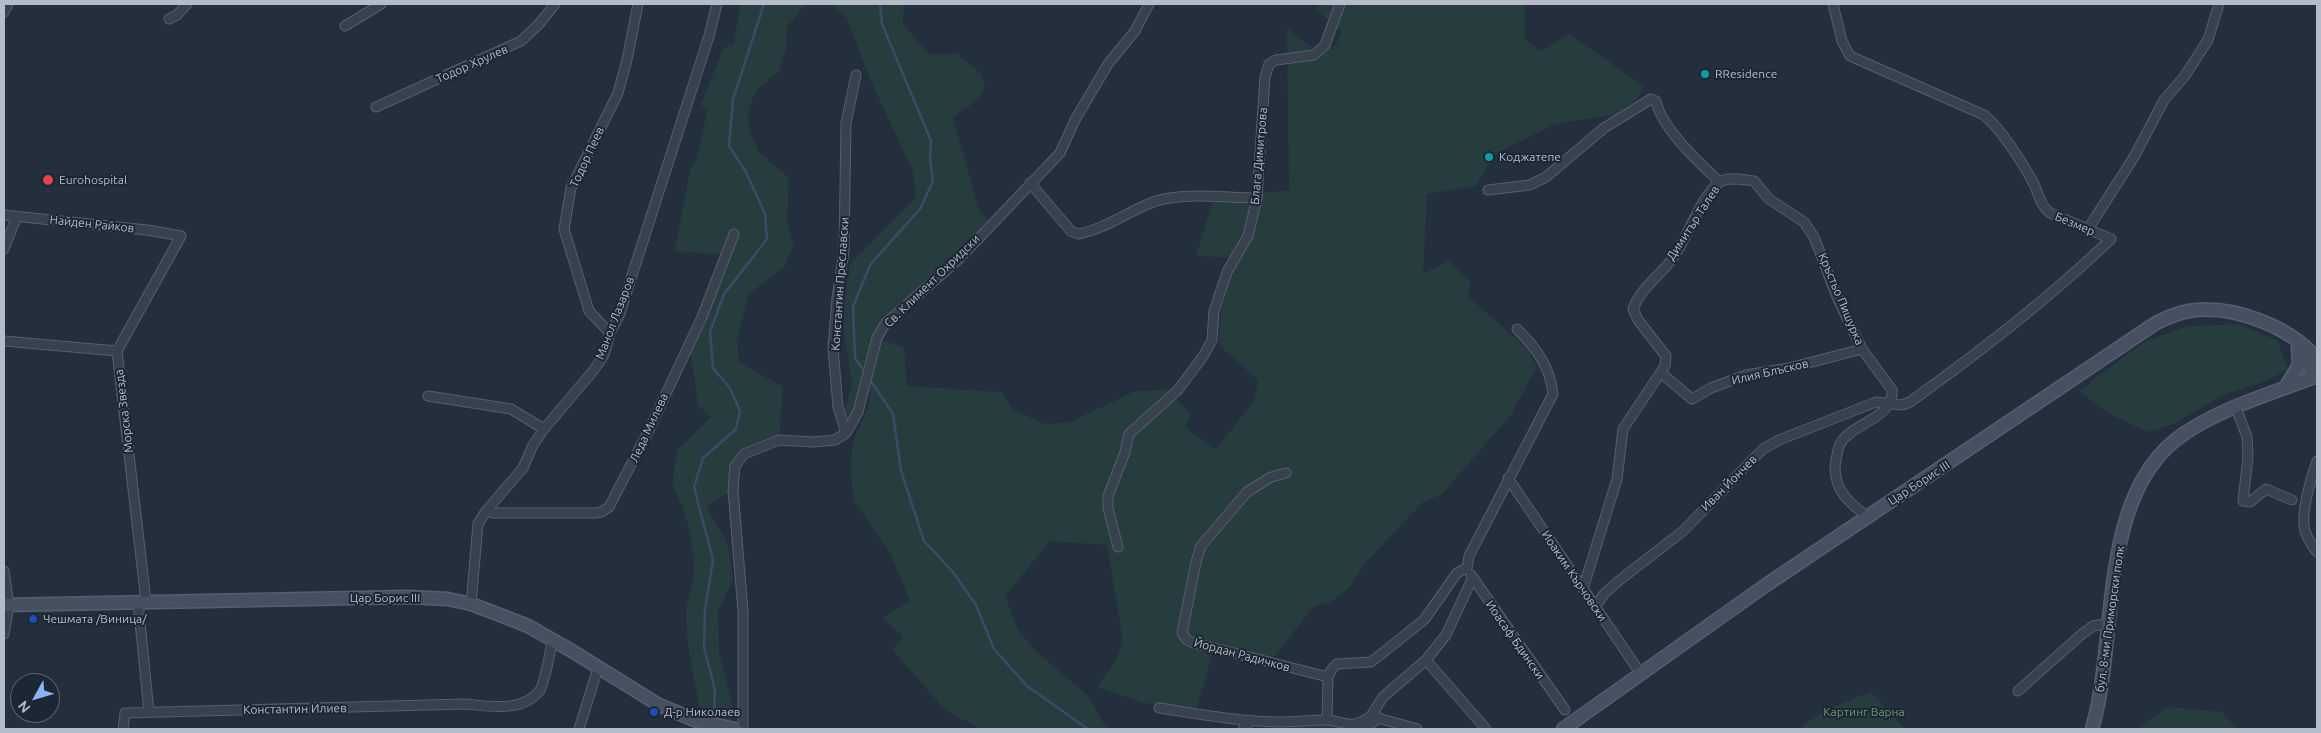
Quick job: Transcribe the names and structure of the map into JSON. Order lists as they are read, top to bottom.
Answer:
{
  "streets": {
    "street": [
      "Тодор Хрулев",
      "Блага Димитрова",
      "Тодор Пеев",
      "Димитър Талев",
      "Найден Райков",
      "Безмер",
      "Св. Климент Охридски",
      "Константин Преславски",
      "Кръстьо Пишурка",
      "Манол Лазаров",
      "Илия Блъсков",
      "Морска Звезда",
      "Леда Милева",
      "Иван Йончев",
      "Цар Борис III",
      "Иоаким Кърчовски",
      "бул. 8-ми Приморски полк",
      "Иоасаф Бдински",
      "Йордан Радичков",
      "Константин Илиев"
    ]
  },
  "crossings": [
    ["Тодор Пеев", "Манол Лазаров"],
    ["Димитър Талев", "Кръстьо Пишурка"],
    ["Димитър Талев", "Илия Блъсков"],
    ["Найден Райков", "Морска Звезда"],
    ["Безмер", "Кръстьо Пишурка"],
    ["Безмер", "Иван Йончев"],
    ["Св. Климент Охридски", "Константин Преславски"],
    ["Кръстьо Пишурка", "Илия Блъсков"],
    ["Кръстьо Пишурка", "Иван Йончев"],
    ["Манол Лазаров", "Леда Милева"],
    ["Манол Лазаров", "Цар Борис III"],
    ["Морска Звезда", "Цар Борис III"],
    ["Морска Звезда", "Константин Илиев"],
    ["Иван Йончев", "Иоаким Кърчовски"],
    ["Цар Борис III", "Иоаким Кърчовски"],
    ["Цар Борис III", "Константин Илиев"]
  ],
  "parks": ["Картинг Варна"],
  "places": [
    "RResidence",
    "Коджатепе",
    "Eurohospital",
    "Чешмата /Виница/",
    "Д-р Николаев"
  ],
  "north": "bottom left"
}
